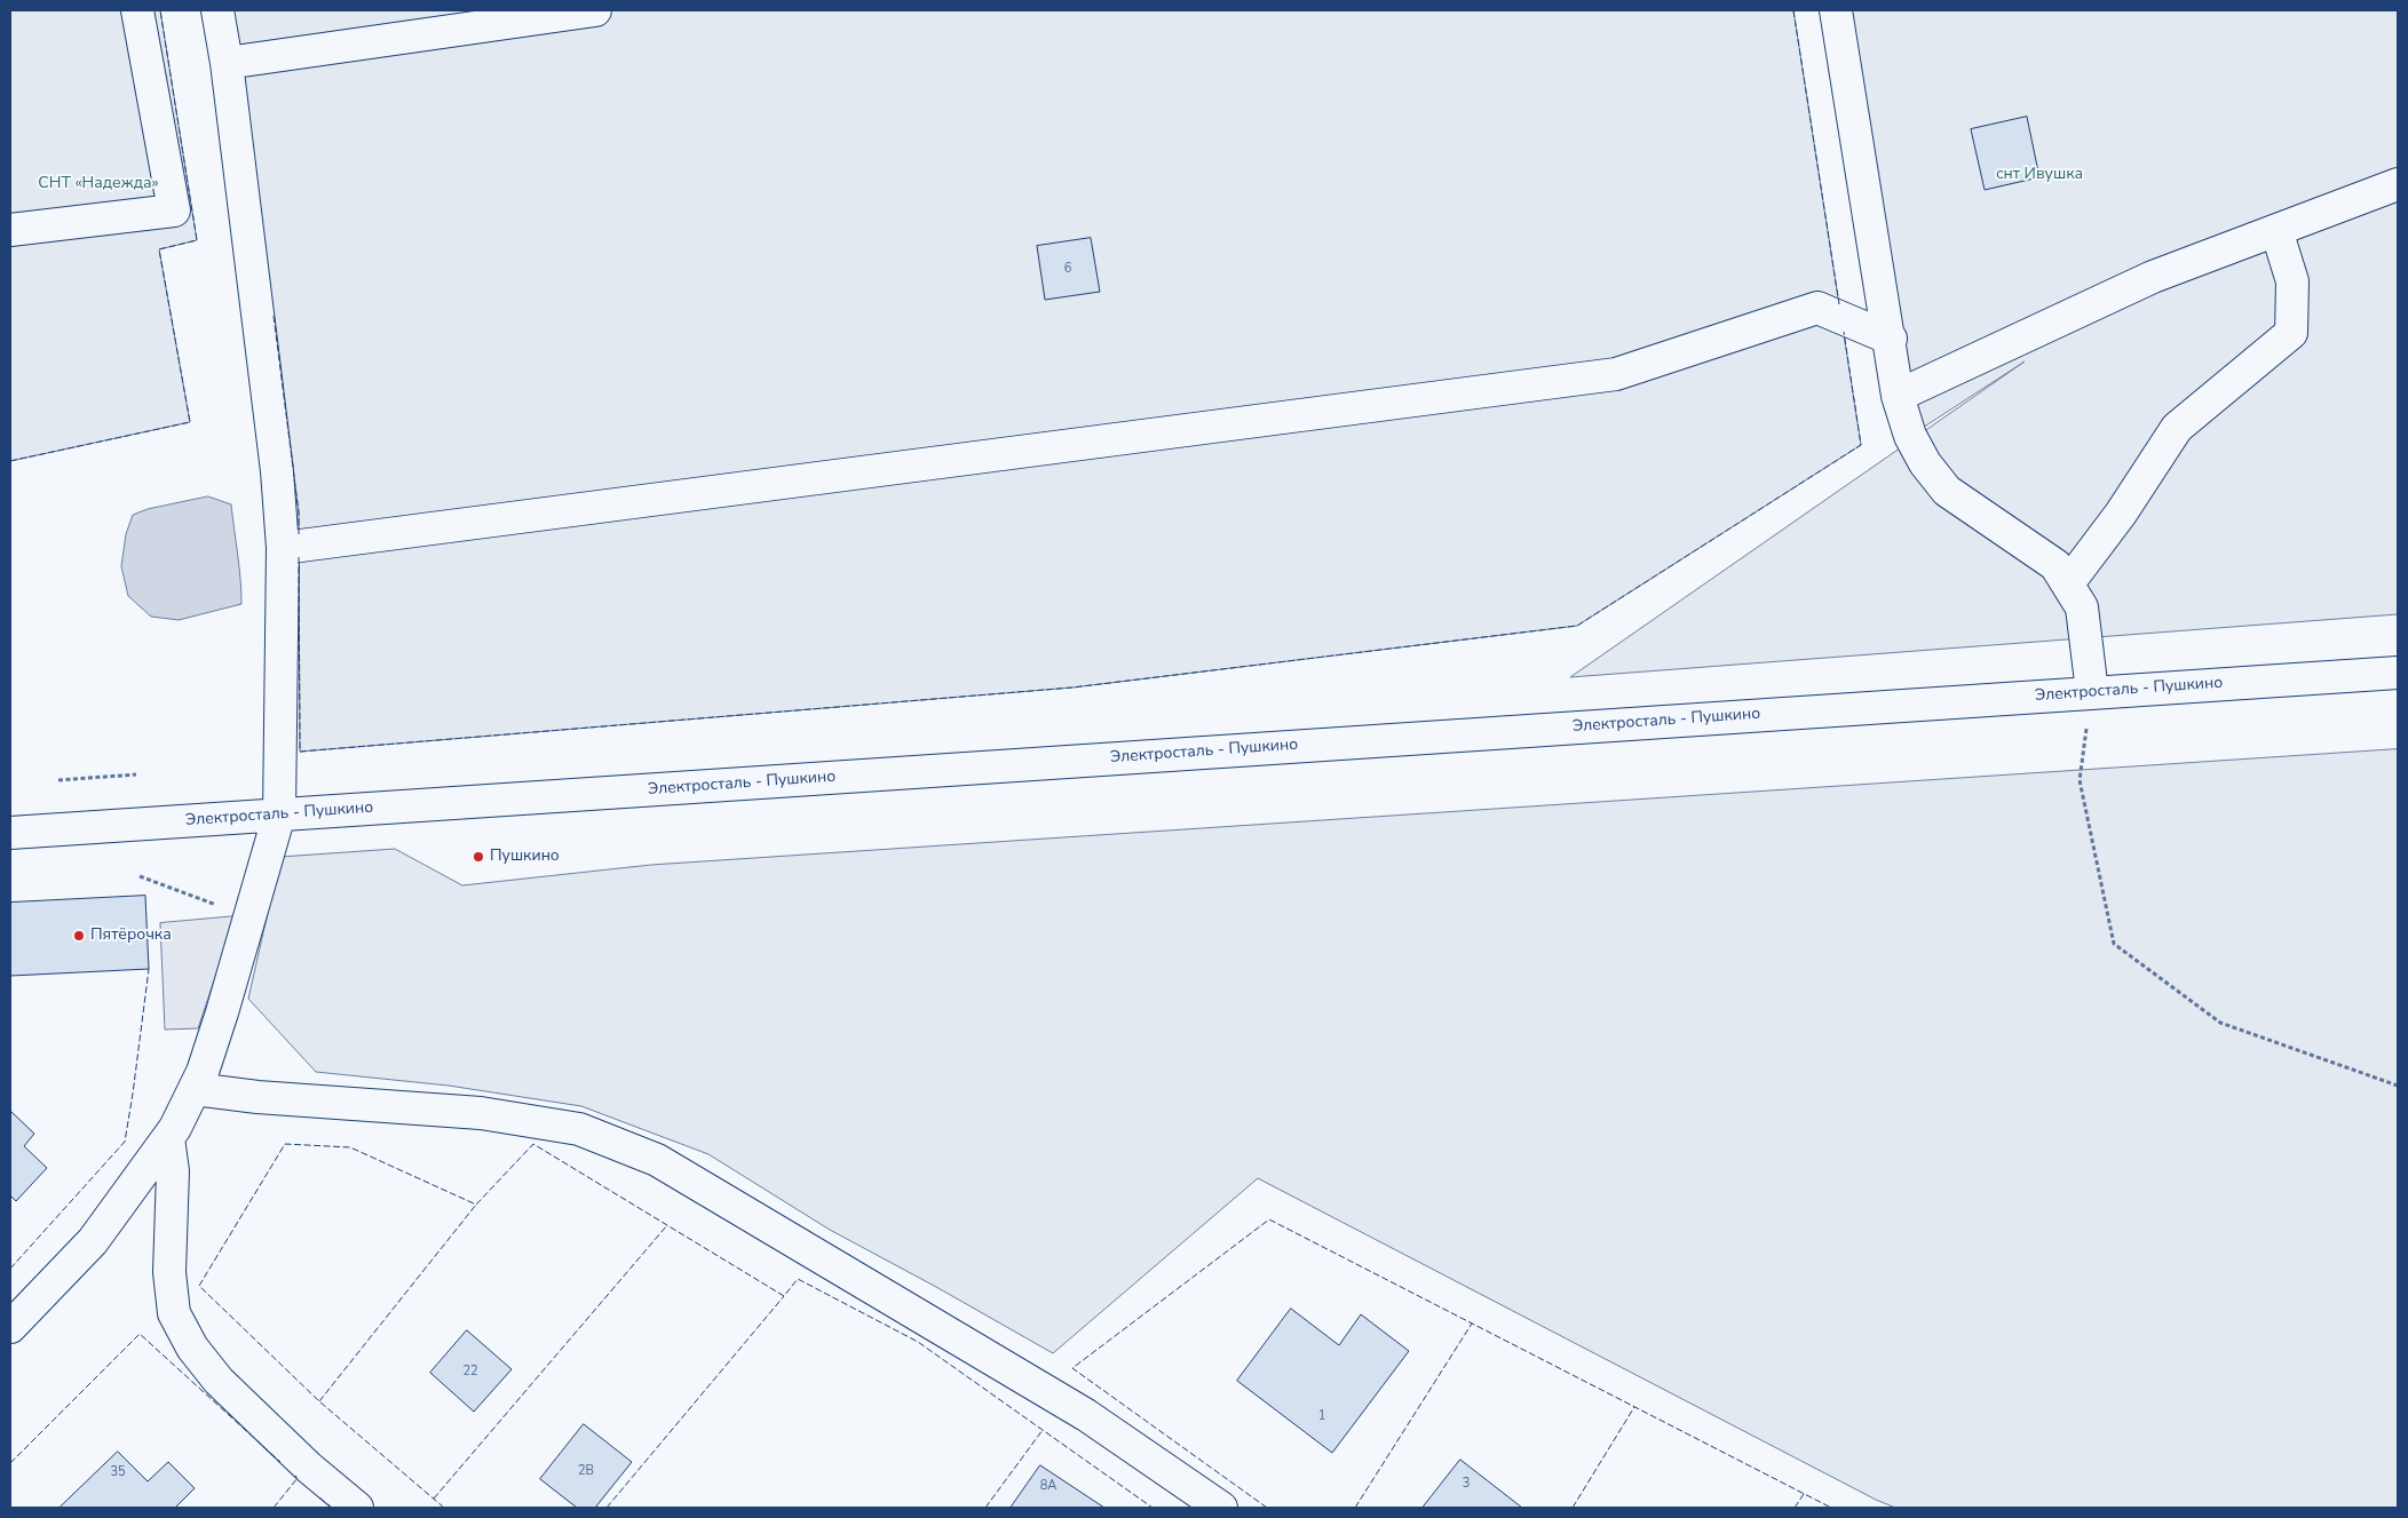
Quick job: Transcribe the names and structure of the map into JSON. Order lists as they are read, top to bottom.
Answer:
{
  "streets": {
    "street": ["Электросталь - Пушкино"]
  },
  "parks": ["снт Ивушка", "СНТ «Надежда»"],
  "places": ["Пушкино", "Пятёрочка"],
  "house_numbers": [
    "6",
    "22",
    "1",
    "2В",
    "35",
    "3",
    "8А"
  ]
}
